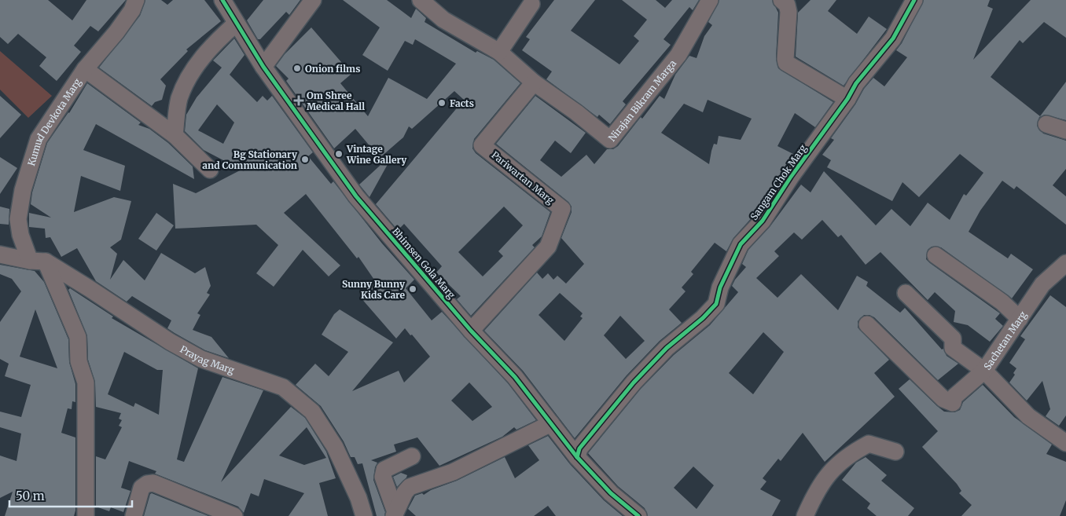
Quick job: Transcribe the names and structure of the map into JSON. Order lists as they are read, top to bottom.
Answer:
{
  "streets": {
    "street": [
      "Nirajan Bikram Marga",
      "Kumud Devkota Marg",
      "Pariwartan Marg",
      "Sangam Chok Marg",
      "Bhimsen Gola Marg",
      "Sachetan Marg",
      "Prayag Marg"
    ]
  },
  "crossings": [
    ["Nirajan Bikram Marga", "Pariwartan Marg"],
    ["Kumud Devkota Marg", "Prayag Marg"],
    ["Pariwartan Marg", "Bhimsen Gola Marg"],
    ["Sangam Chok Marg", "Bhimsen Gola Marg"]
  ],
  "places": {
    "other": [
      "Onion films",
      "Facts",
      "Vintage Wine Gallery",
      "Bg Stationary and Communication",
      "Sunny Bunny Kids Care"
    ],
    "health": ["Om Shree Medical Hall"]
  },
  "scale_bar": "50 m"
}
